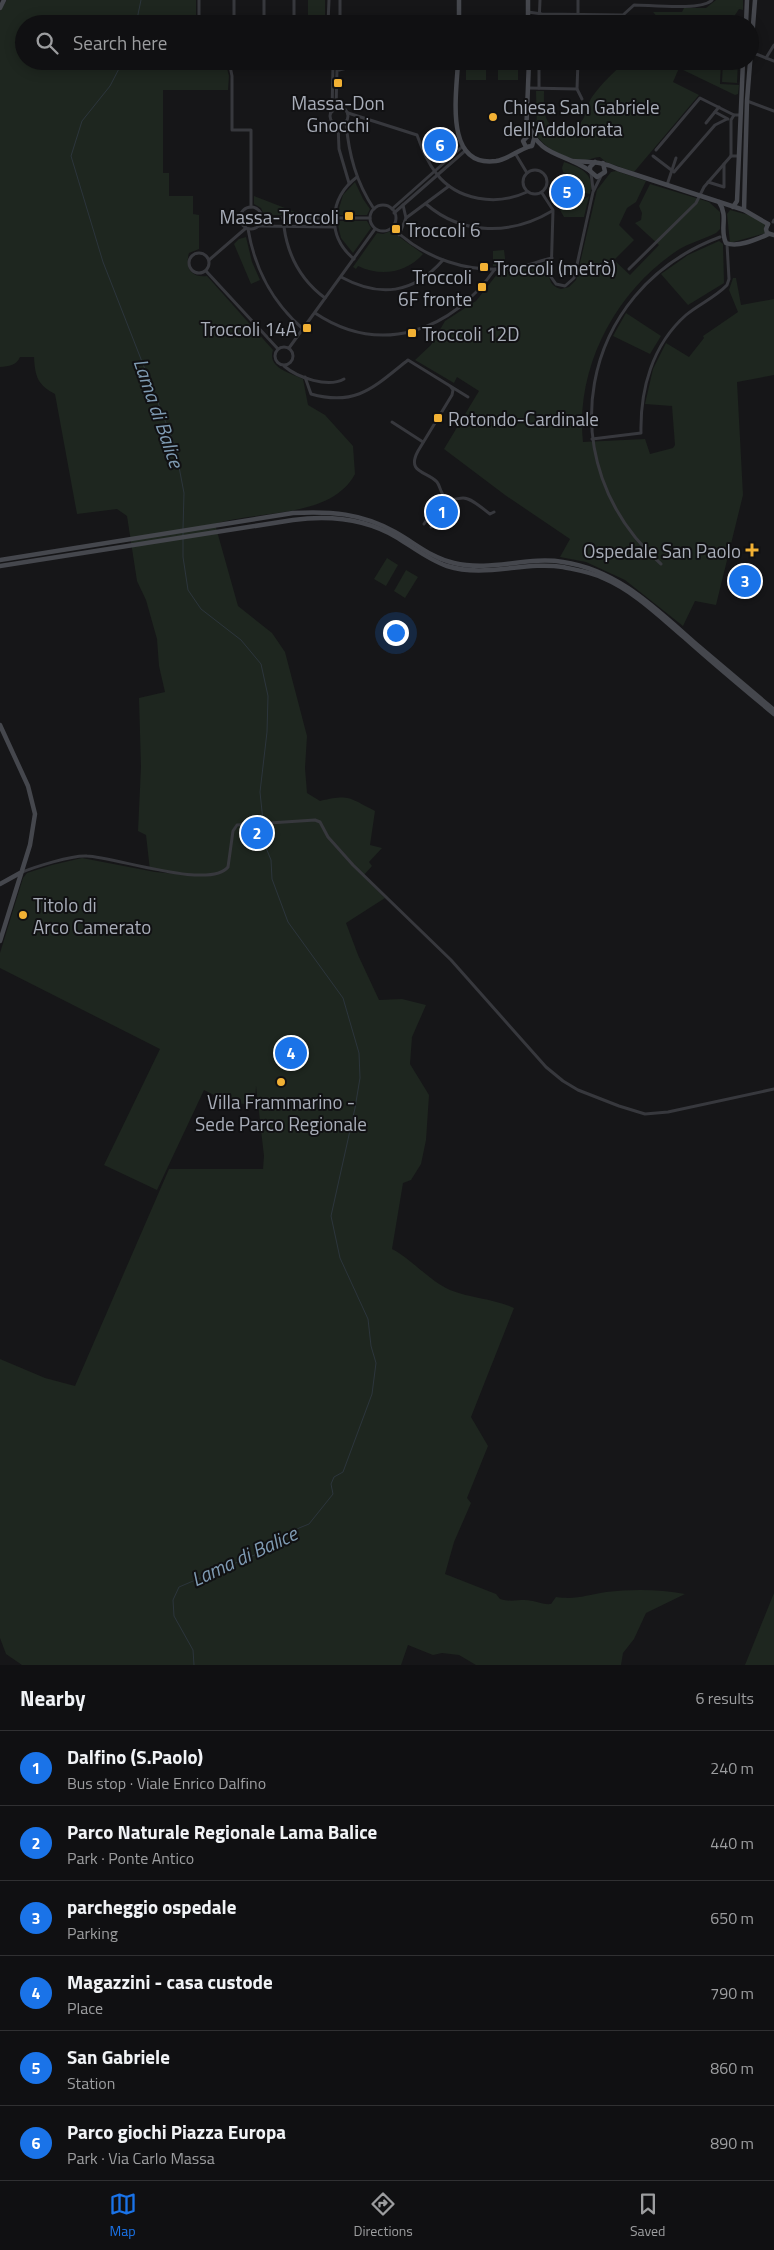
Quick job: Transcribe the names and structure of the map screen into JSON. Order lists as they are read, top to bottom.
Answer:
{
  "water": ["Lama di Balice"],
  "places": {
    "transit": [
      "Massa-Don Gnocchi",
      "Massa-Troccoli",
      "Troccoli 6",
      "Troccoli (metrò)",
      "Troccoli 6F fronte",
      "Troccoli 14A",
      "Troccoli 12D",
      "Rotondo-Cardinale"
    ],
    "other": ["Chiesa San Gabriele dell'Addolorata", "Titolo di Arco Camerato", "Villa Frammarino - Sede Parco Regionale"],
    "health": ["Ospedale San Paolo"]
  },
  "page": {
    "search": "Search here",
    "pins": [
      "6",
      "5",
      "1",
      "3",
      "2",
      "4"
    ],
    "heading": ["Nearby", "6 results"],
    "list": [
      {
        "mark": "1",
        "name": "Dalfino (S.Paolo)",
        "note": "Bus stop · Viale Enrico Dalfino",
        "value": "240 m"
      },
      {
        "mark": "2",
        "name": "Parco Naturale Regionale Lama Balice",
        "note": "Park · Ponte Antico",
        "value": "440 m"
      },
      {
        "mark": "3",
        "name": "parcheggio ospedale",
        "note": "Parking",
        "value": "650 m"
      },
      {
        "mark": "4",
        "name": "Magazzini - casa custode",
        "note": "Place",
        "value": "790 m"
      },
      {
        "mark": "5",
        "name": "San Gabriele",
        "note": "Station",
        "value": "860 m"
      },
      {
        "mark": "6",
        "name": "Parco giochi Piazza Europa",
        "note": "Park · Via Carlo Massa",
        "value": "890 m"
      }
    ],
    "nav": ["Map", "Directions", "Saved"]
  }
}
